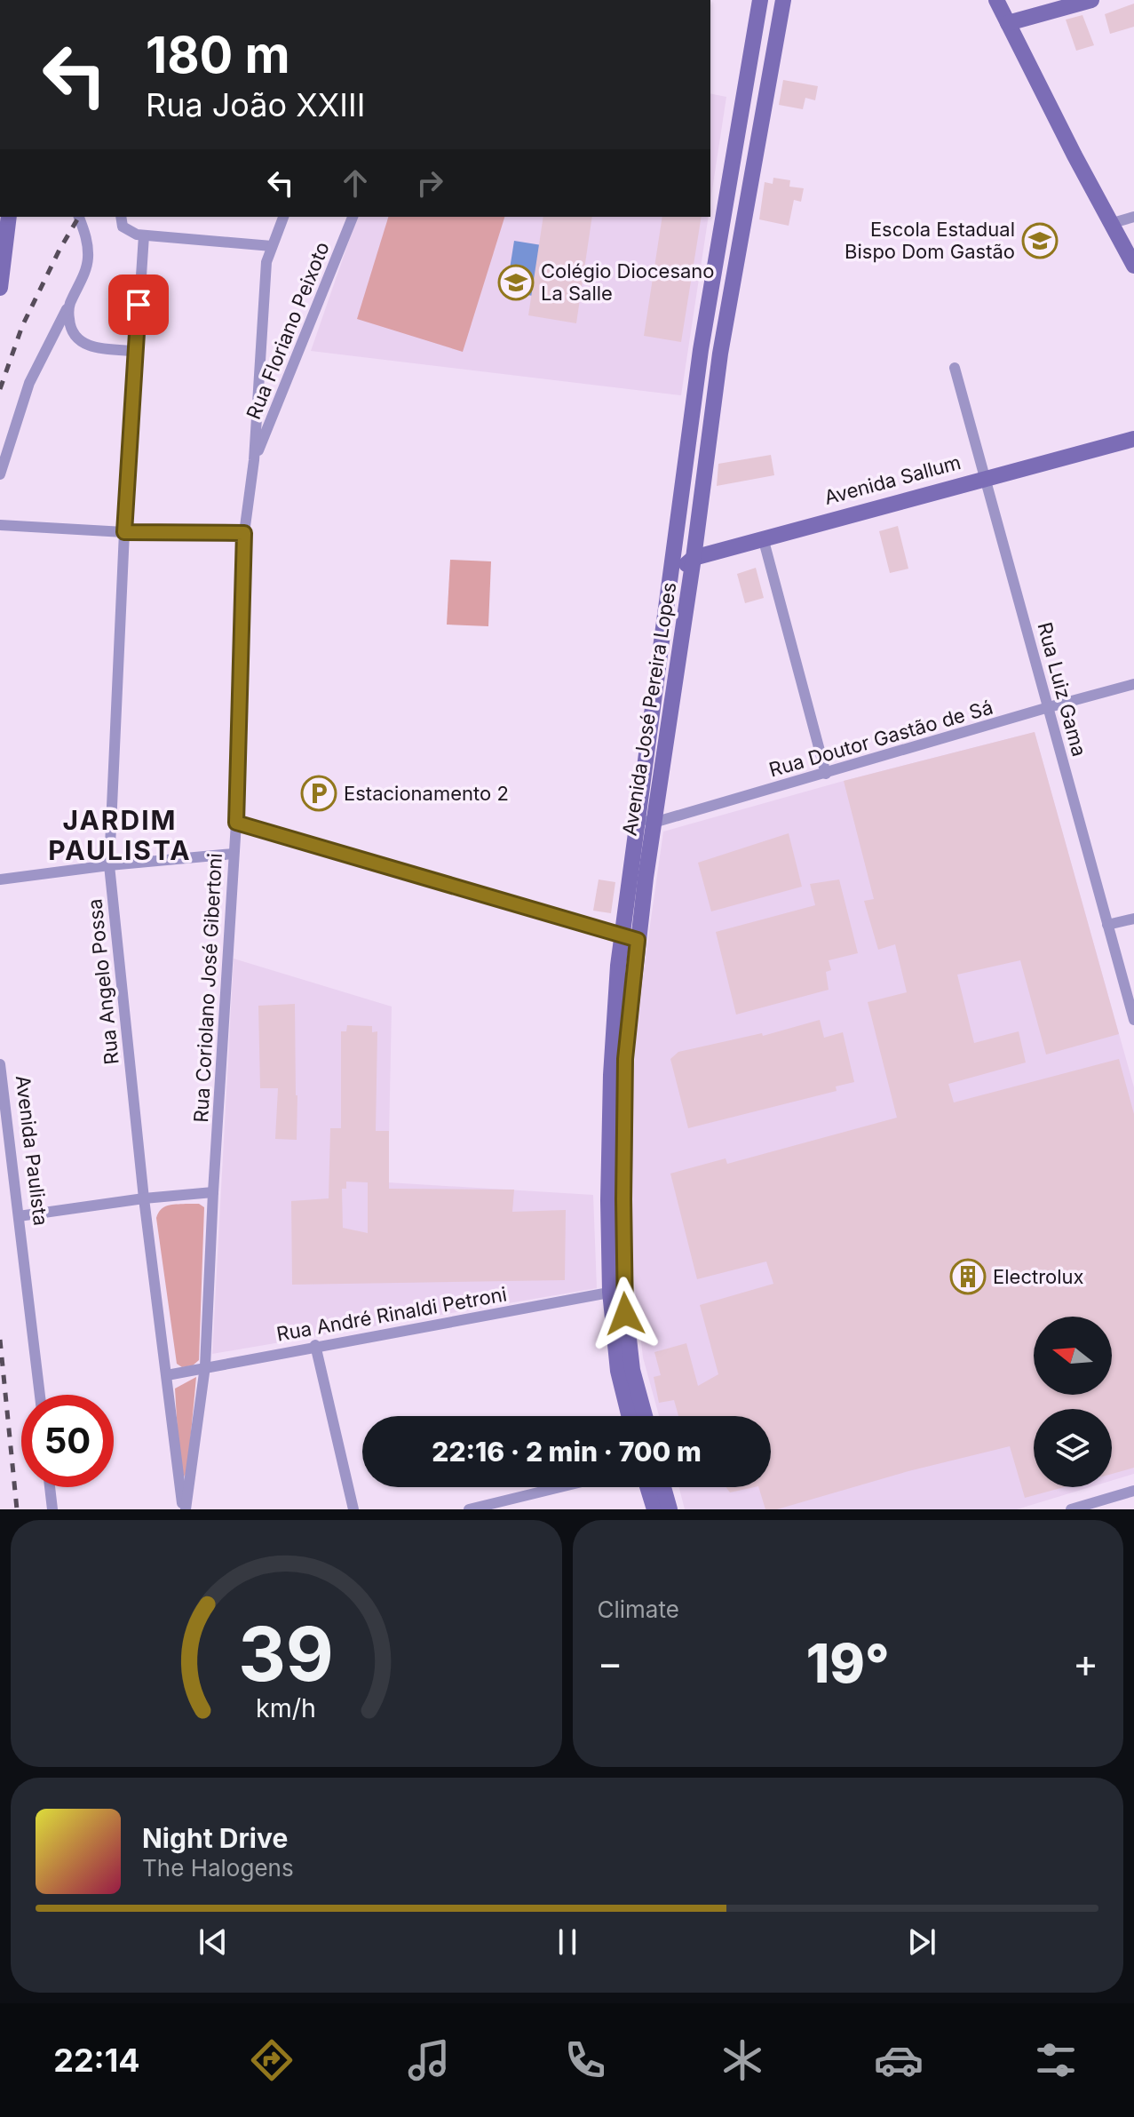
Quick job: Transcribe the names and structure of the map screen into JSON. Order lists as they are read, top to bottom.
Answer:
{
  "streets": {
    "main road": ["Avenida Sallum", "Avenida José Pereira Lopes"],
    "street": [
      "Rua Floriano Peixoto",
      "Rua Luiz Gama",
      "Rua Doutor Gastão de Sá",
      "Rua Angelo Possa",
      "Rua Coriolano José Gibertoni",
      "Avenida Paulista",
      "Rua André Rinaldi Petroni"
    ]
  },
  "crossings": [
    ["Rua Floriano Peixoto", "Rua Coriolano José Gibertoni"],
    ["Avenida Sallum", "Rua Luiz Gama"],
    ["Avenida Sallum", "Avenida José Pereira Lopes"],
    ["Rua Luiz Gama", "Rua Doutor Gastão de Sá"],
    ["Avenida José Pereira Lopes", "Rua Doutor Gastão de Sá"],
    ["Avenida José Pereira Lopes", "Rua André Rinaldi Petroni"],
    ["Rua Angelo Possa", "Rua Coriolano José Gibertoni"],
    ["Rua Angelo Possa", "Rua André Rinaldi Petroni"],
    ["Rua Coriolano José Gibertoni", "Rua André Rinaldi Petroni"]
  ],
  "districts": ["JARDIM PAULISTA"],
  "places": {
    "school or university": ["Escola Estadual Bispo Dom Gastão", "Colégio Diocesano La Salle"],
    "parking": ["Estacionamento 2"],
    "building": ["Electrolux"]
  },
  "north": "left",
  "page": {
    "turn": ["180 m", "Rua João XXIII"],
    "limit": "50",
    "trip": "22:16 · 2 min · 700 m",
    "tile": "Climate",
    "heat": ["−", "19°", "+"],
    "song": ["Night Drive", "The Halogens"],
    "tabs": "22:14",
    "gauge": ["39", "km/h"]
  }
}
